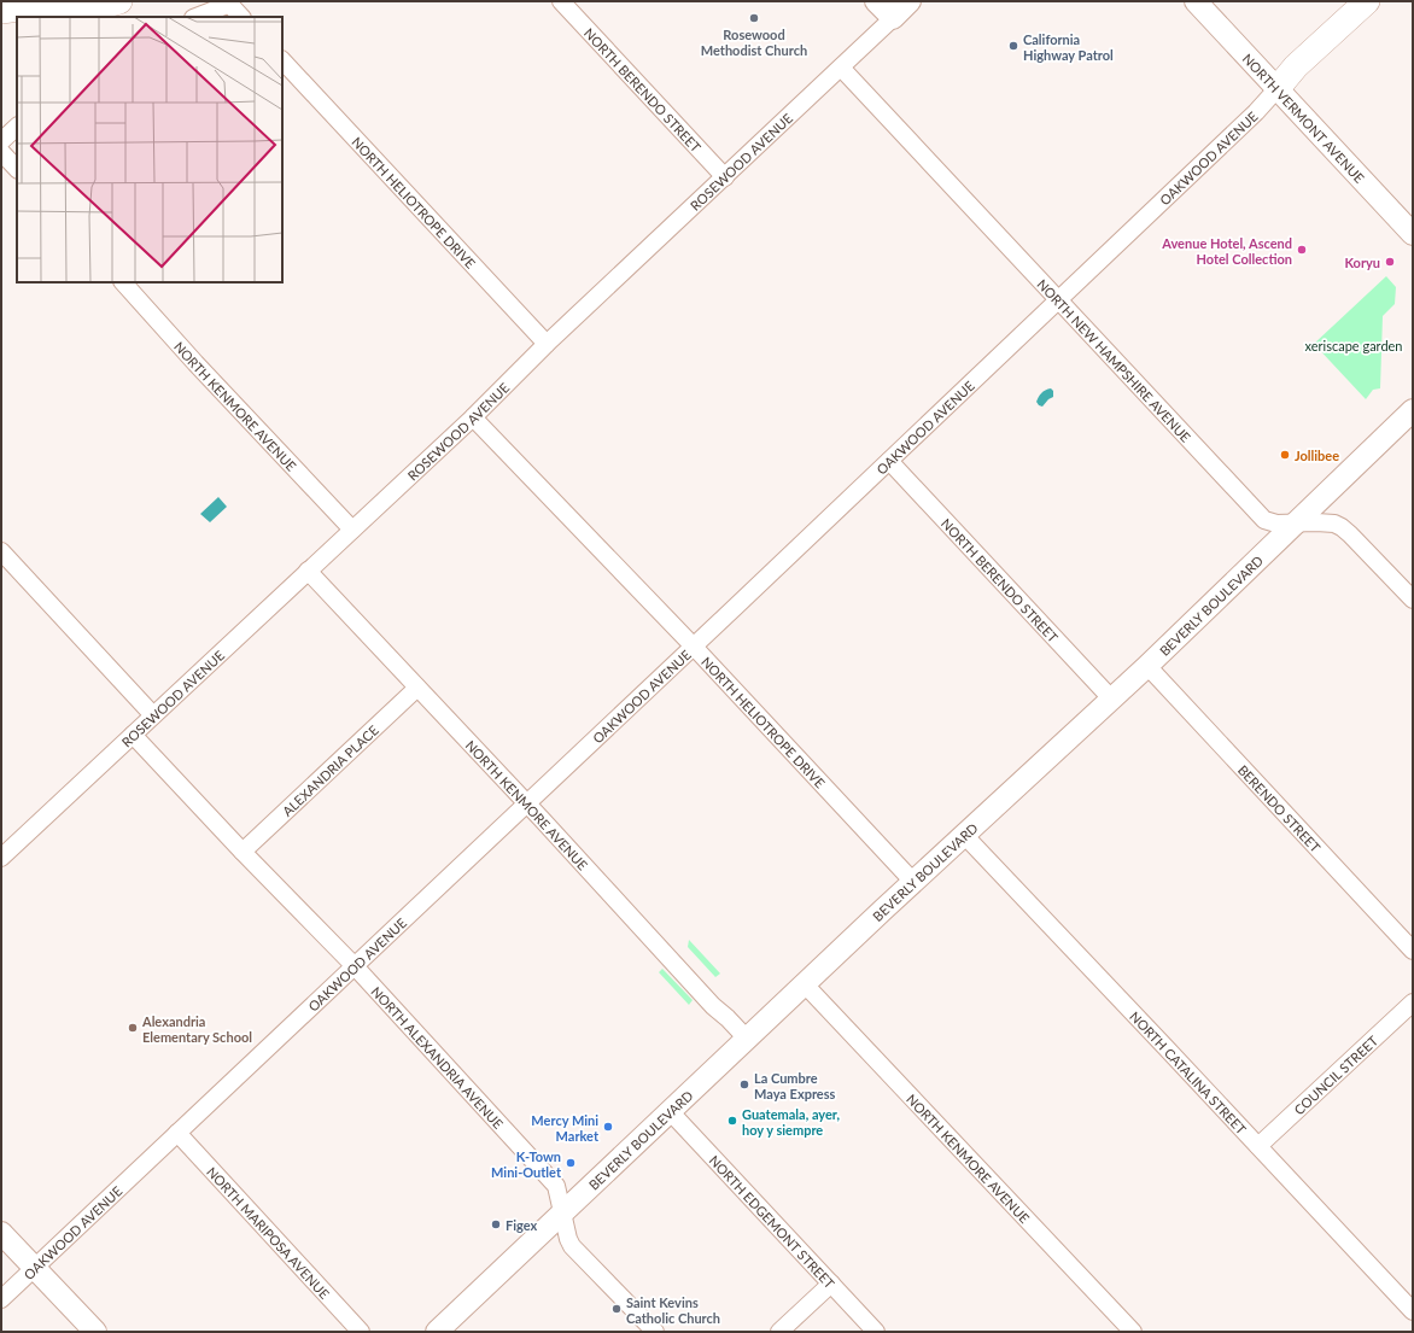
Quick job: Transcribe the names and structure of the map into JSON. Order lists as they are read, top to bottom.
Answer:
{
  "streets": {
    "main road": ["NORTH VERMONT AVENUE", "ROSEWOOD AVENUE", "BEVERLY BOULEVARD"],
    "street": [
      "NORTH BERENDO STREET",
      "OAKWOOD AVENUE",
      "NORTH HELIOTROPE DRIVE",
      "NORTH NEW HAMPSHIRE AVENUE",
      "NORTH KENMORE AVENUE",
      "ALEXANDRIA PLACE",
      "BERENDO STREET",
      "NORTH ALEXANDRIA AVENUE",
      "NORTH CATALINA STREET",
      "COUNCIL STREET",
      "NORTH EDGEMONT STREET",
      "NORTH MARIPOSA AVENUE"
    ]
  },
  "crossings": [
    ["NORTH BERENDO STREET", "OAKWOOD AVENUE"],
    ["NORTH BERENDO STREET", "ROSEWOOD AVENUE"],
    ["NORTH BERENDO STREET", "BEVERLY BOULEVARD"],
    ["NORTH VERMONT AVENUE", "OAKWOOD AVENUE"],
    ["OAKWOOD AVENUE", "NORTH HELIOTROPE DRIVE"],
    ["OAKWOOD AVENUE", "NORTH NEW HAMPSHIRE AVENUE"],
    ["OAKWOOD AVENUE", "NORTH KENMORE AVENUE"],
    ["OAKWOOD AVENUE", "NORTH ALEXANDRIA AVENUE"],
    ["OAKWOOD AVENUE", "NORTH MARIPOSA AVENUE"],
    ["ROSEWOOD AVENUE", "NORTH HELIOTROPE DRIVE"],
    ["ROSEWOOD AVENUE", "NORTH NEW HAMPSHIRE AVENUE"],
    ["ROSEWOOD AVENUE", "NORTH KENMORE AVENUE"],
    ["ROSEWOOD AVENUE", "NORTH ALEXANDRIA AVENUE"],
    ["NORTH HELIOTROPE DRIVE", "BEVERLY BOULEVARD"],
    ["NORTH NEW HAMPSHIRE AVENUE", "BEVERLY BOULEVARD"],
    ["NORTH KENMORE AVENUE", "BEVERLY BOULEVARD"],
    ["NORTH KENMORE AVENUE", "ALEXANDRIA PLACE"],
    ["BEVERLY BOULEVARD", "BERENDO STREET"],
    ["BEVERLY BOULEVARD", "NORTH ALEXANDRIA AVENUE"],
    ["BEVERLY BOULEVARD", "NORTH CATALINA STREET"],
    ["BEVERLY BOULEVARD", "NORTH EDGEMONT STREET"],
    ["ALEXANDRIA PLACE", "NORTH ALEXANDRIA AVENUE"],
    ["NORTH CATALINA STREET", "COUNCIL STREET"]
  ],
  "parks": ["xeriscape garden"],
  "places": [
    "Rosewood Methodist Church",
    "California Highway Patrol",
    "Avenue Hotel, Ascend Hotel Collection",
    "Koryu",
    "Jollibee",
    "Alexandria Elementary School",
    "La Cumbre Maya Express",
    "Guatemala, ayer, hoy y siempre",
    "Mercy Mini Market",
    "K-Town Mini-Outlet",
    "Figex",
    "Saint Kevins Catholic Church"
  ]
}
